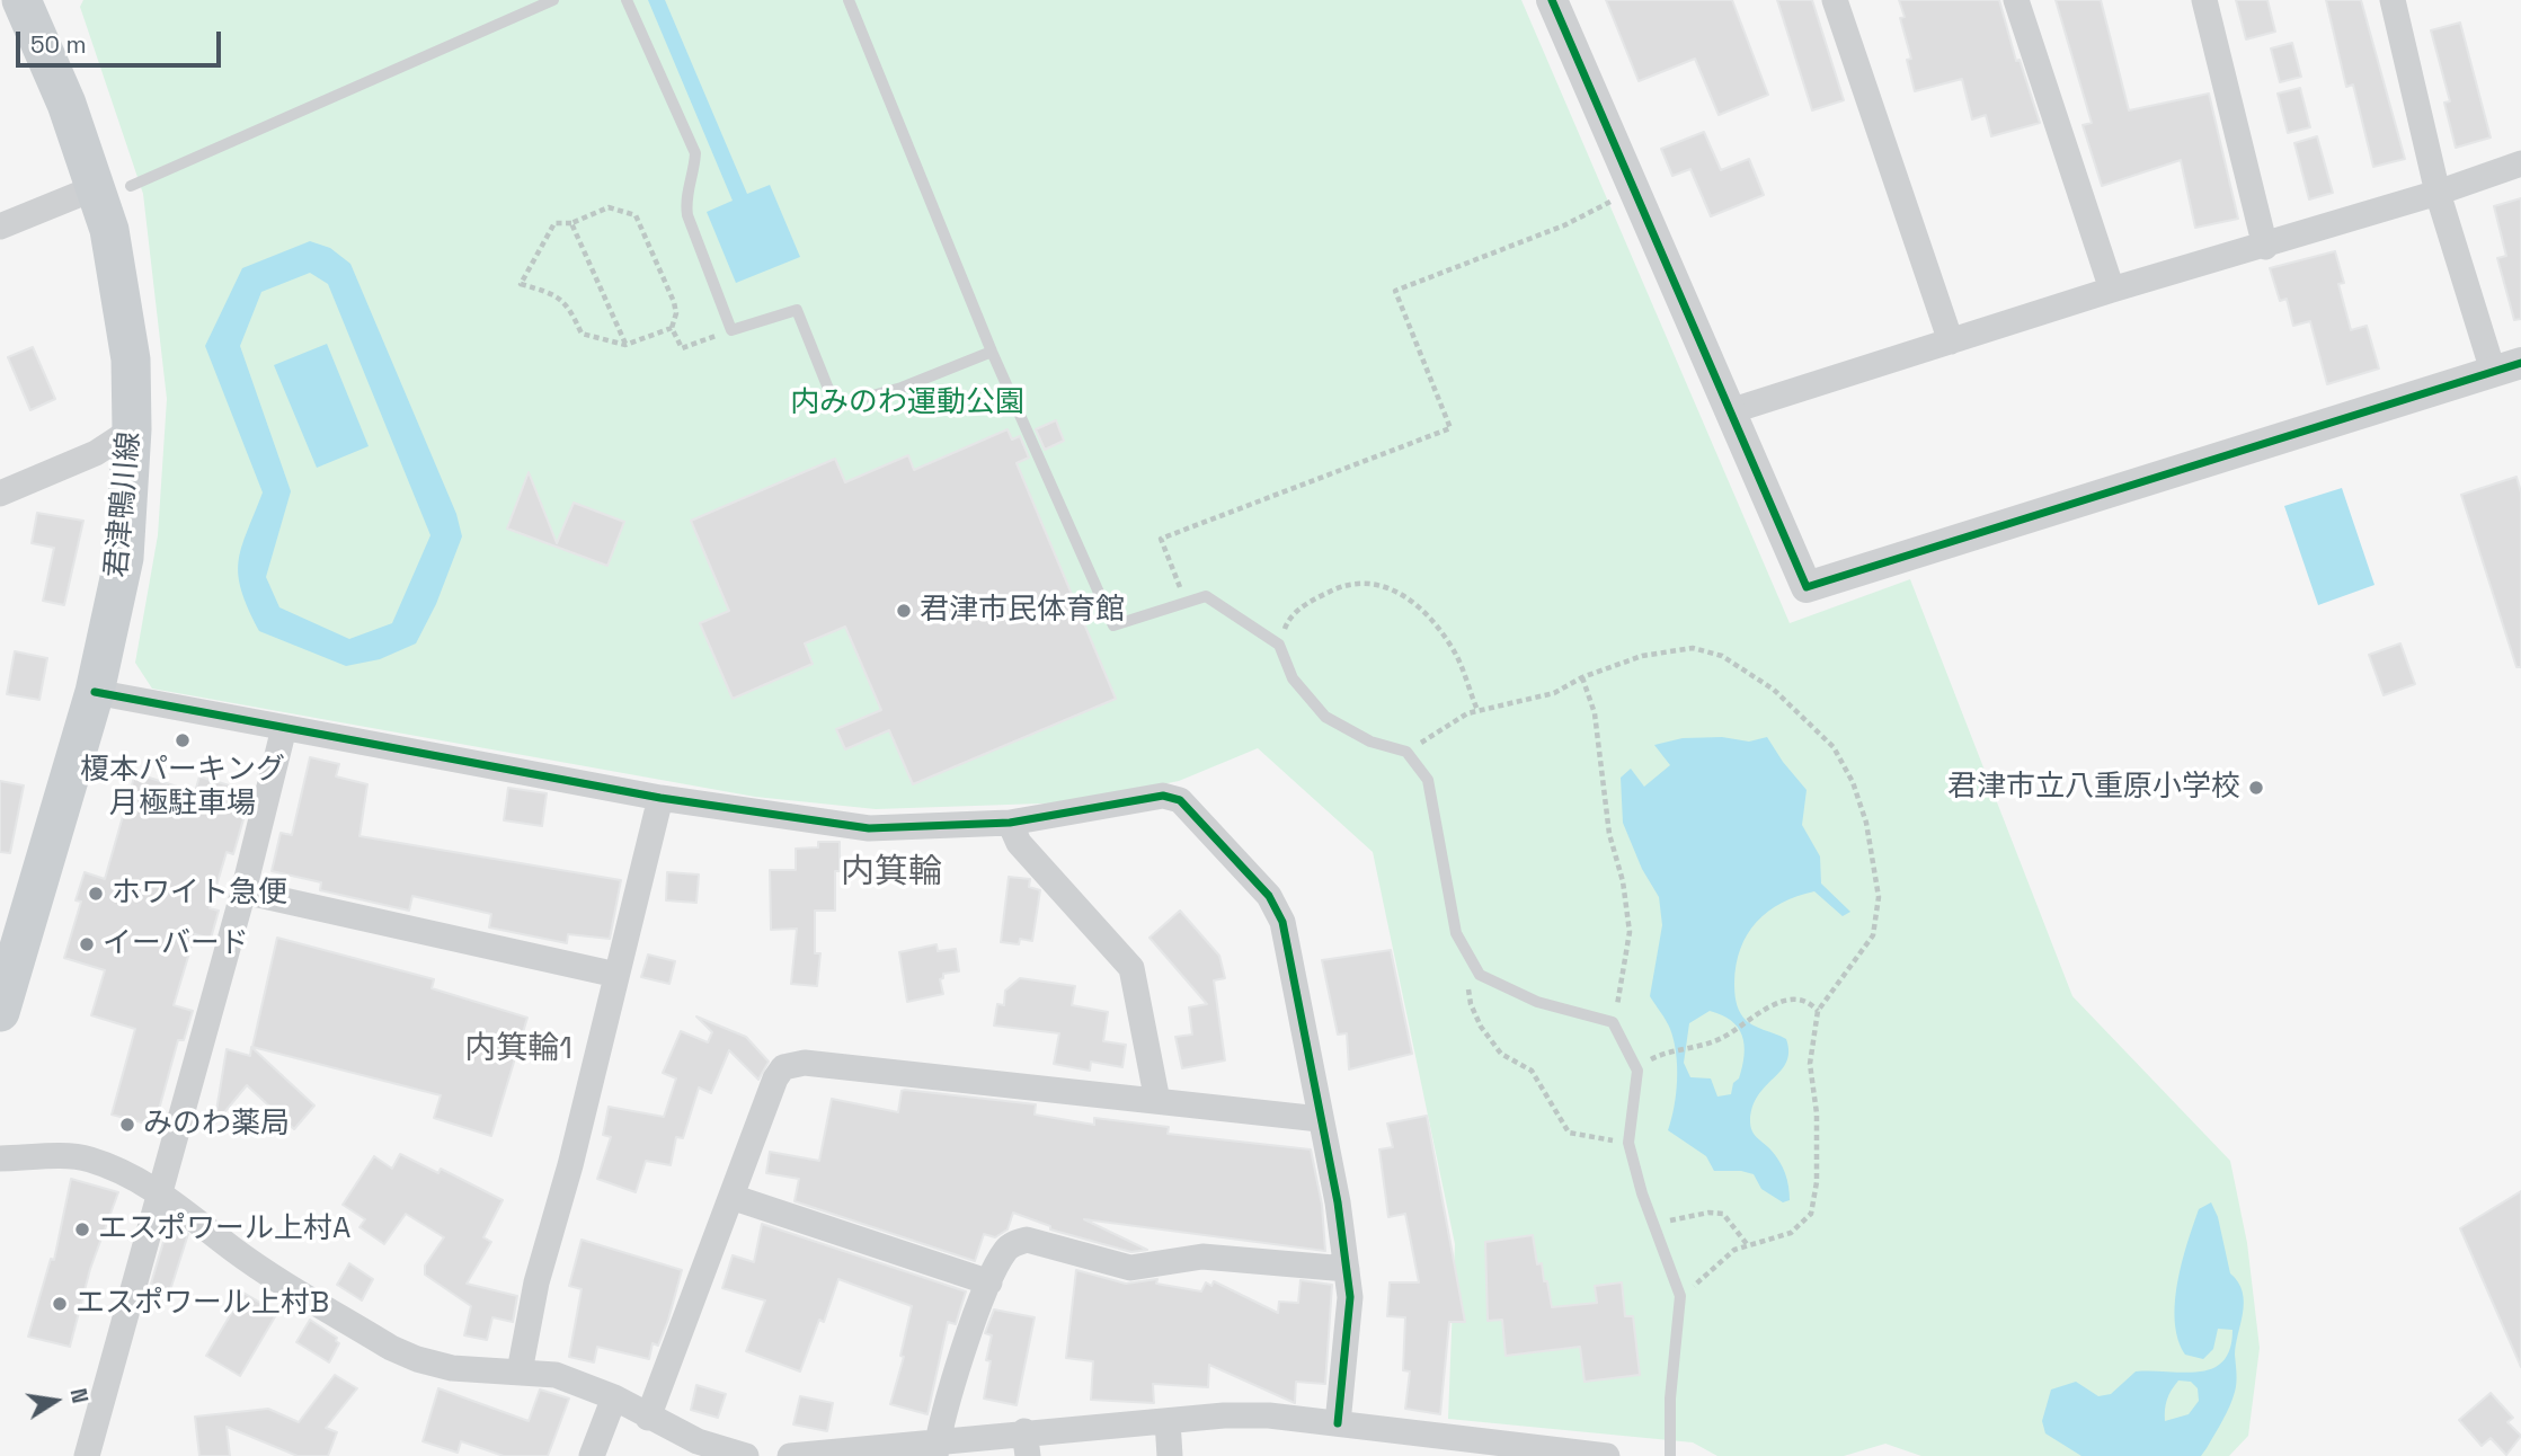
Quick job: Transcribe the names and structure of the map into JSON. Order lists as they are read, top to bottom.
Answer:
{
  "streets": {
    "main road": ["君津鴨川線"]
  },
  "districts": ["内箕輪", "内箕輪1"],
  "parks": ["内みのわ運動公園"],
  "places": [
    "君津市民体育館",
    "榎本パーキング 月極駐車場",
    "君津市立八重原小学校",
    "ホワイト急便",
    "イーバード",
    "みのわ薬局",
    "エスポワール上村A",
    "エスポワール上村B"
  ],
  "scale_bar": "50 m",
  "north": "right"
}
